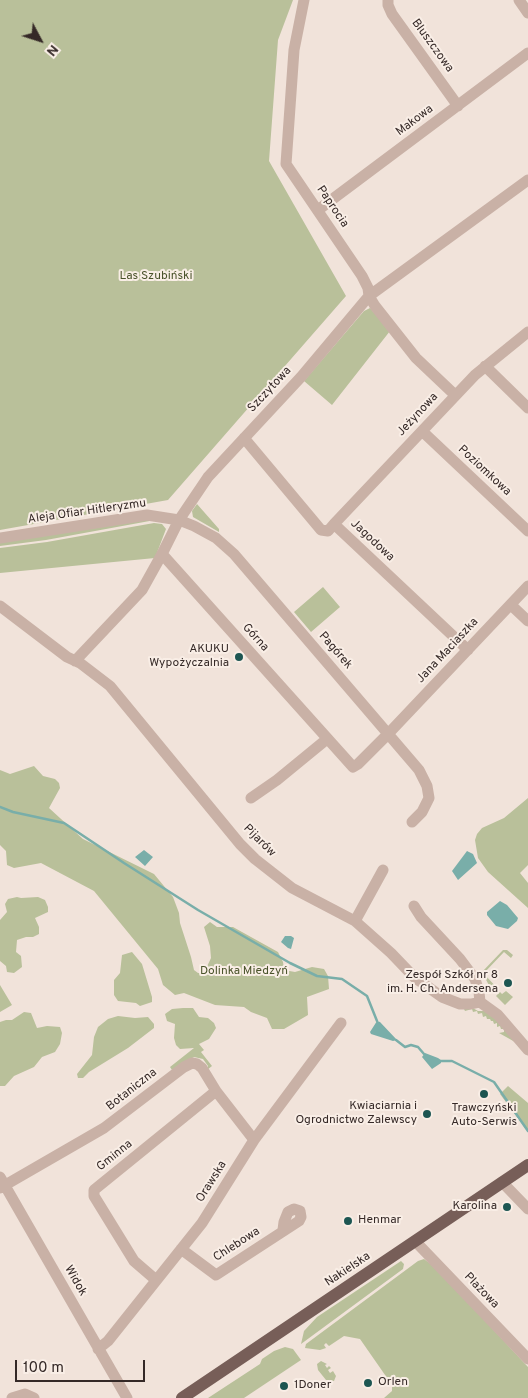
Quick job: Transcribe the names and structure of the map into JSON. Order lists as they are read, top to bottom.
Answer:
{
  "streets": {
    "main road": ["Nakielska"],
    "street": [
      "Bluszczowa",
      "Makowa",
      "Paprocia",
      "Szczytowa",
      "Jeżynowa",
      "Poziomkowa",
      "Aleja Ofiar Hitleryzmu",
      "Jagodowa",
      "Górna",
      "Pagórek",
      "Jana Maciaszka",
      "Pijarów",
      "Botaniczna",
      "Gminna",
      "Orawska",
      "Chlebowa",
      "Widok",
      "Plażowa"
    ]
  },
  "crossings": [
    ["Bluszczowa", "Makowa"],
    ["Makowa", "Paprocia"],
    ["Paprocia", "Szczytowa"],
    ["Paprocia", "Jeżynowa"],
    ["Szczytowa", "Aleja Ofiar Hitleryzmu"],
    ["Szczytowa", "Jagodowa"],
    ["Szczytowa", "Górna"],
    ["Szczytowa", "Pagórek"],
    ["Szczytowa", "Pijarów"],
    ["Jeżynowa", "Poziomkowa"],
    ["Jeżynowa", "Jagodowa"],
    ["Aleja Ofiar Hitleryzmu", "Pagórek"],
    ["Jagodowa", "Jana Maciaszka"],
    ["Górna", "Pagórek"],
    ["Górna", "Jana Maciaszka"],
    ["Pagórek", "Jana Maciaszka"],
    ["Botaniczna", "Gminna"],
    ["Botaniczna", "Orawska"],
    ["Botaniczna", "Widok"],
    ["Gminna", "Orawska"],
    ["Orawska", "Chlebowa"],
    ["Orawska", "Widok"],
    ["Nakielska", "Plażowa"]
  ],
  "parks": ["Las Szubiński", "Dolinka Miedzyń"],
  "places": [
    "AKUKU Wypożyczalnia",
    "Zespół Szkół nr 8 im. H. Ch. Andersena",
    "Trawczyński Auto-Serwis",
    "Kwiaciarnia i Ogrodnictwo Zalewscy",
    "Karolina",
    "Henmar",
    "Orlen",
    "1Doner"
  ],
  "scale_bar": "100 m",
  "north": "bottom right"
}
